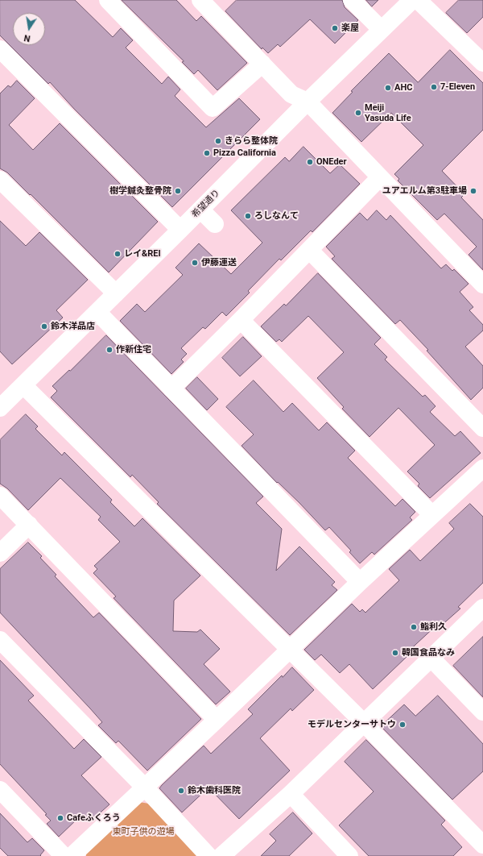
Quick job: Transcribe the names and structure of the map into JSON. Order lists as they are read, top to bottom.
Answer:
{
  "streets": {
    "street": ["希望通り"]
  },
  "parks": ["東町子供の遊場"],
  "places": [
    "楽屋",
    "7-Eleven",
    "AHC",
    "Meiji Yasuda Life",
    "きらら整体院",
    "Pizza California",
    "ONEder",
    "樹学鍼灸整骨院",
    "ユアエルム第3駐車場",
    "ろしなんて",
    "レイ&REI",
    "伊藤運送",
    "鈴木洋品店",
    "作新住宅",
    "鮨利久",
    "韓国食品なみ",
    "モデルセンターサトウ",
    "鈴木歯科医院",
    "Cafeふくろう"
  ],
  "north": "bottom"
}
